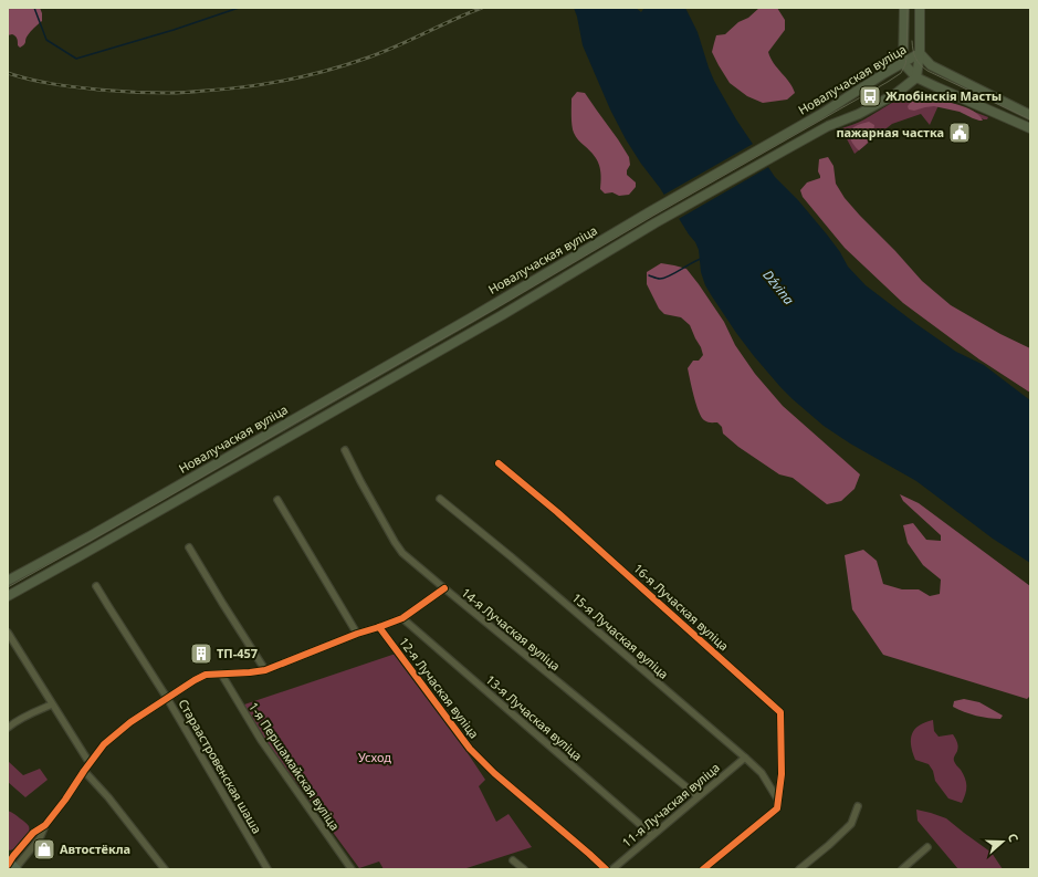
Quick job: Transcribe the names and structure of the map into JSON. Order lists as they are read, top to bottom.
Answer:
{
  "streets": {
    "main road": ["Новалучаская вуліца"],
    "street": [
      "16-я Лучаская вуліца",
      "14-я Лучаская вуліца",
      "15-я Лучаская вуліца",
      "12-я Лучаская вуліца",
      "13-я Лучаская вуліца",
      "Стараастровенская шаша",
      "1-я Першамайская вуліца",
      "11-я Лучаская вуліца"
    ]
  },
  "crossings": [
    ["16-я Лучаская вуліца", "15-я Лучаская вуліца"],
    ["14-я Лучаская вуліца", "11-я Лучаская вуліца"],
    ["15-я Лучаская вуліца", "11-я Лучаская вуліца"],
    ["13-я Лучаская вуліца", "11-я Лучаская вуліца"]
  ],
  "water": ["Dźvina"],
  "parks": ["Усход"],
  "places": {
    "bus stop": ["Жлобінскія Масты"],
    "public building": ["пажарная частка"],
    "building": ["ТП-457"],
    "shop": ["Автостёкла"]
  },
  "north": "right"
}
